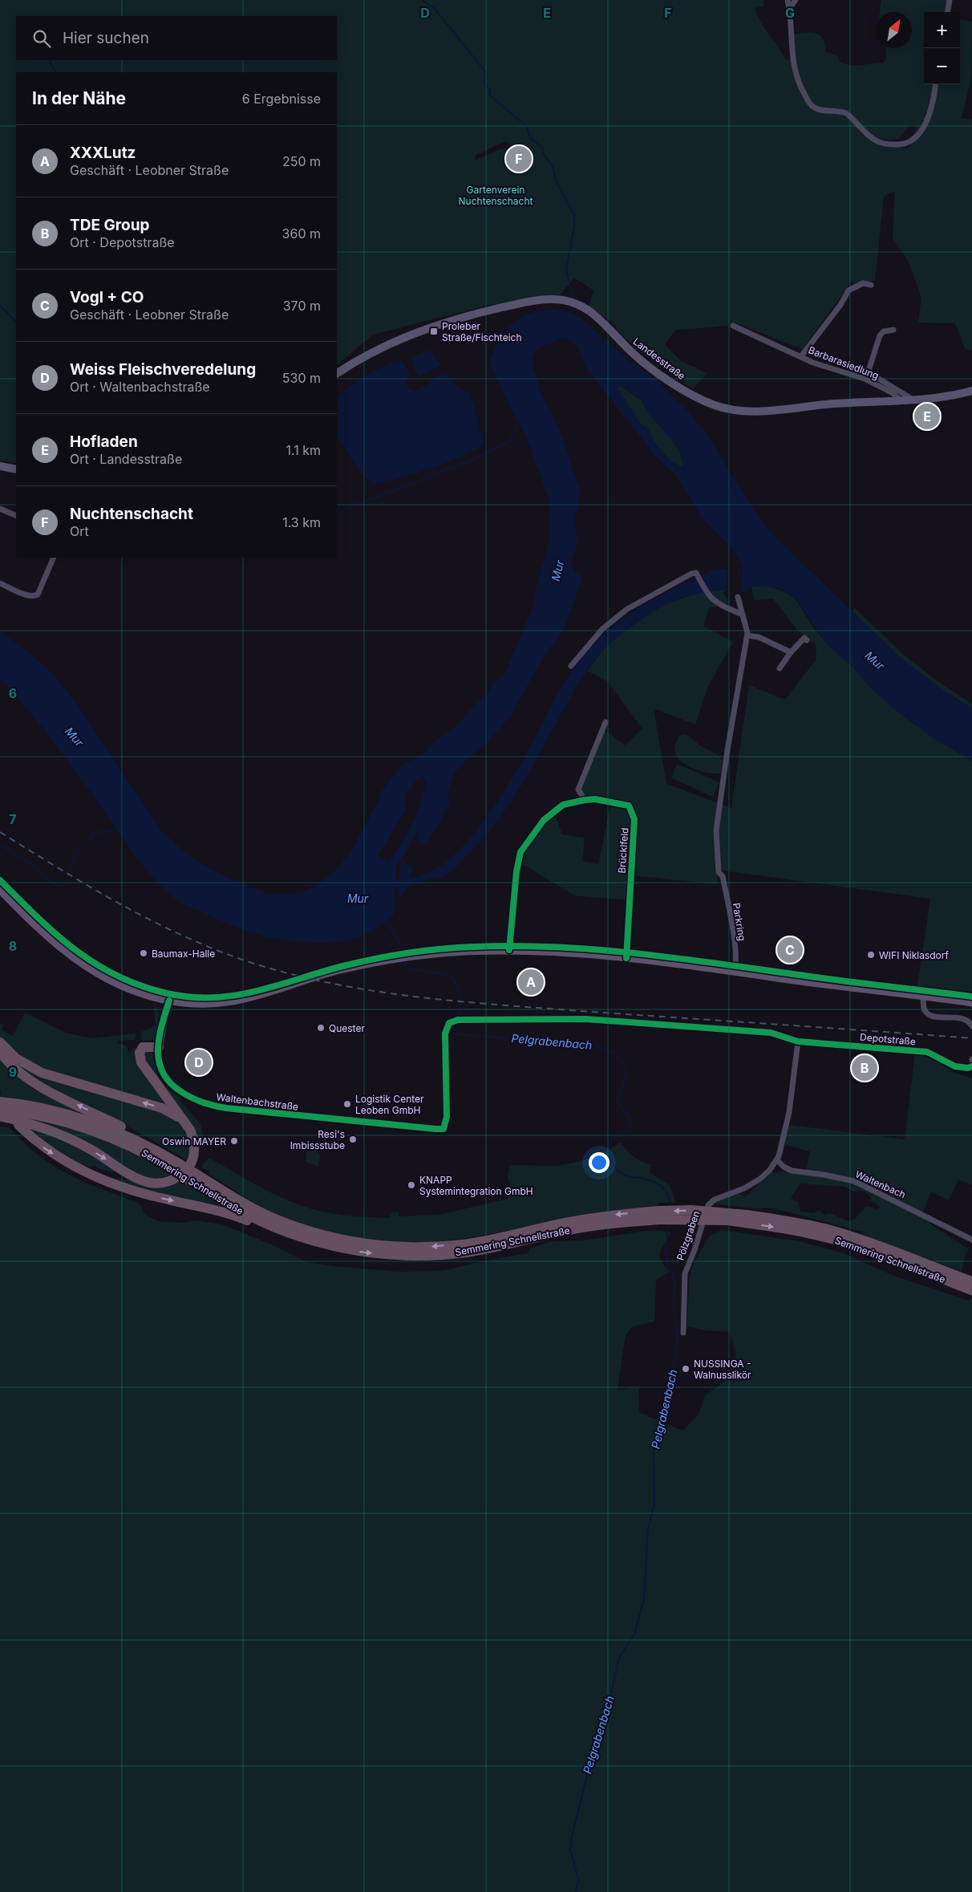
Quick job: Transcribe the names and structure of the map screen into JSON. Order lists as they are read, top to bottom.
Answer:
{
  "streets": {
    "highway": ["Semmering Schnellstraße"],
    "main road": ["Landesstraße", "Waltenbachstraße"],
    "street": [
      "Barbarasiedlung",
      "Brücklfeld",
      "Parkring",
      "Depotstraße",
      "Waltenbach",
      "Pölzgraben"
    ]
  },
  "crossings": [
    ["Landesstraße", "Barbarasiedlung"],
    ["Depotstraße", "Waltenbachstraße"],
    ["Depotstraße", "Pölzgraben"],
    ["Waltenbach", "Pölzgraben"]
  ],
  "water": ["Mur", "Pelgrabenbach"],
  "parks": ["Gartenverein Nuchtenschacht"],
  "places": {
    "transit": ["Proleber Straße/Fischteich"],
    "other": [
      "Baumax-Halle",
      "WIFI Niklasdorf",
      "Quester",
      "Logistik Center Leoben GmbH",
      "Resi's Imbissstube",
      "Oswin MAYER",
      "KNAPP Systemintegration GmbH",
      "NUSSINGA - Walnusslikör"
    ]
  },
  "north": "top right",
  "page": {
    "map_buttons": ["+", "−"],
    "search": "Hier suchen",
    "heading": ["In der Nähe", "6 Ergebnisse"],
    "list": [
      {
        "mark": "A",
        "name": "XXXLutz",
        "note": "Geschäft · Leobner Straße",
        "value": "250 m"
      },
      {
        "mark": "B",
        "name": "TDE Group",
        "note": "Ort · Depotstraße",
        "value": "360 m"
      },
      {
        "mark": "C",
        "name": "Vogl + CO",
        "note": "Geschäft · Leobner Straße",
        "value": "370 m"
      },
      {
        "mark": "D",
        "name": "Weiss Fleischveredelung",
        "note": "Ort · Waltenbachstraße",
        "value": "530 m"
      },
      {
        "mark": "E",
        "name": "Hofladen",
        "note": "Ort · Landesstraße",
        "value": "1.1 km"
      },
      {
        "mark": "F",
        "name": "Nuchtenschacht",
        "note": "Ort",
        "value": "1.3 km"
      }
    ],
    "pins": [
      "F",
      "E",
      "C",
      "A",
      "D",
      "B"
    ]
  },
  "grid": {
    "columns": [
      "D",
      "E",
      "F",
      "G"
    ],
    "rows": [
      "6",
      "7",
      "8",
      "9"
    ]
  }
}
